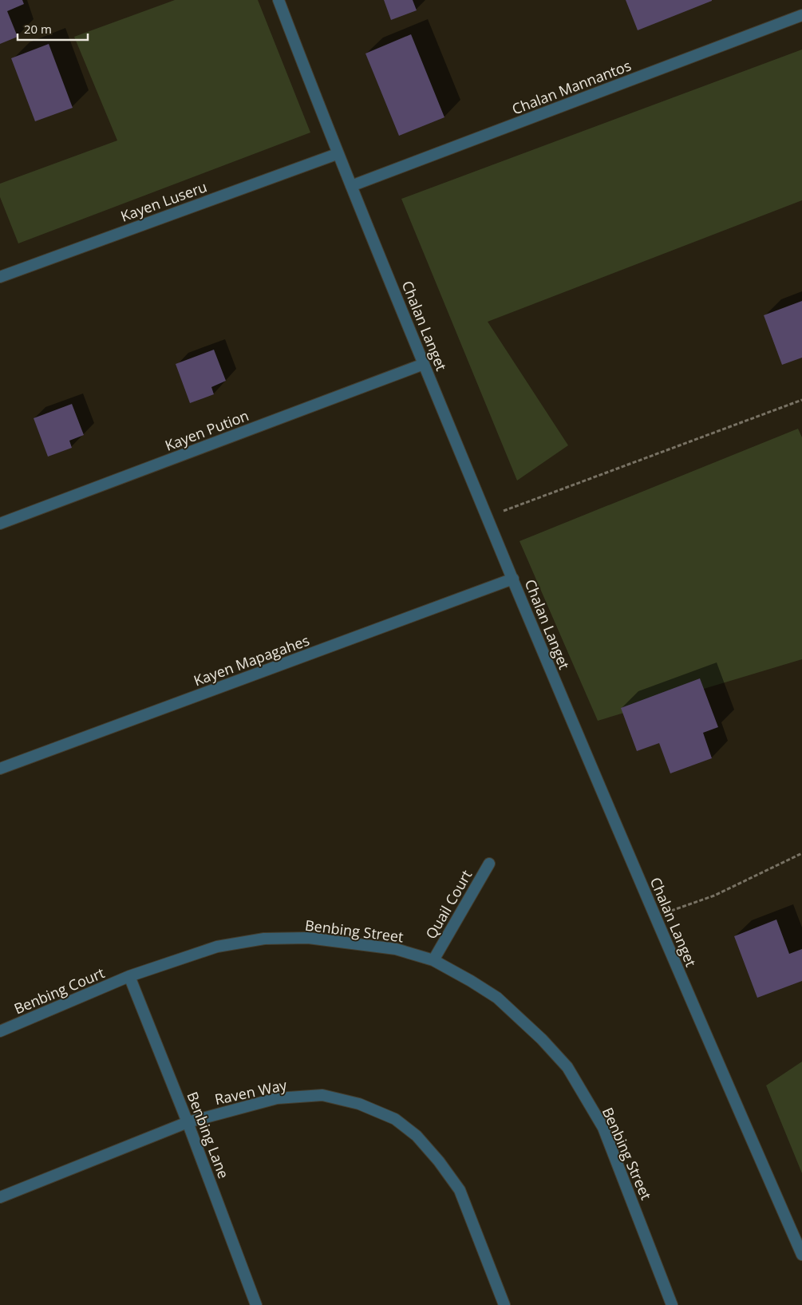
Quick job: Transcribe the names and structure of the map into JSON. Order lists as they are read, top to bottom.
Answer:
{
  "streets": {
    "street": [
      "Chalan Mannantos",
      "Kayen Luseru",
      "Chalan Langet",
      "Kayen Pution",
      "Kayen Mapagahes",
      "Quail Court",
      "Benbing Street",
      "Benbing Court",
      "Raven Way",
      "Benbing Lane"
    ]
  },
  "crossings": [
    ["Chalan Mannantos", "Chalan Langet"],
    ["Kayen Luseru", "Chalan Langet"],
    ["Chalan Langet", "Kayen Pution"],
    ["Chalan Langet", "Kayen Mapagahes"],
    ["Quail Court", "Benbing Street"],
    ["Benbing Street", "Benbing Court"],
    ["Benbing Street", "Benbing Lane"],
    ["Benbing Court", "Benbing Lane"],
    ["Raven Way", "Benbing Lane"]
  ],
  "scale_bar": "20 m"
}
